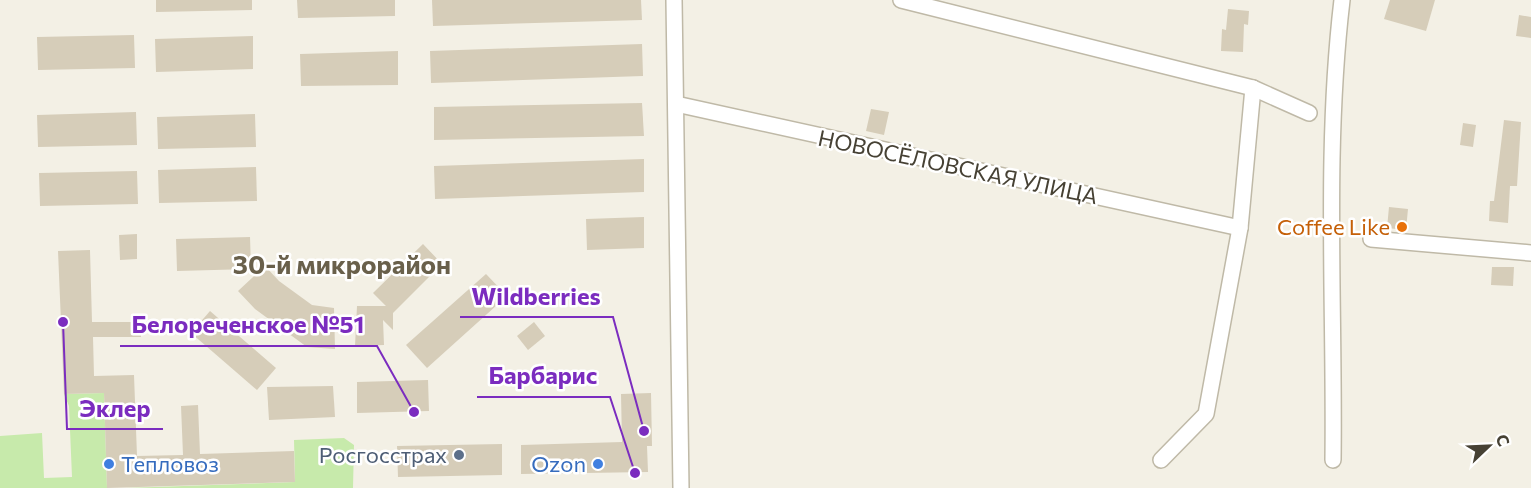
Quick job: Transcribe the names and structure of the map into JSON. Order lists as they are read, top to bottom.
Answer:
{
  "streets": {
    "street": ["НОВОСЁЛОВСКАЯ УЛИЦА"]
  },
  "districts": ["30-й микрорайон"],
  "places": [
    "Coffee Like",
    "Эклер",
    "Белореченское №51",
    "Wildberries",
    "Росгосстрах",
    "Тепловоз",
    "Ozon",
    "Барбарис"
  ],
  "north": "top right"
}
